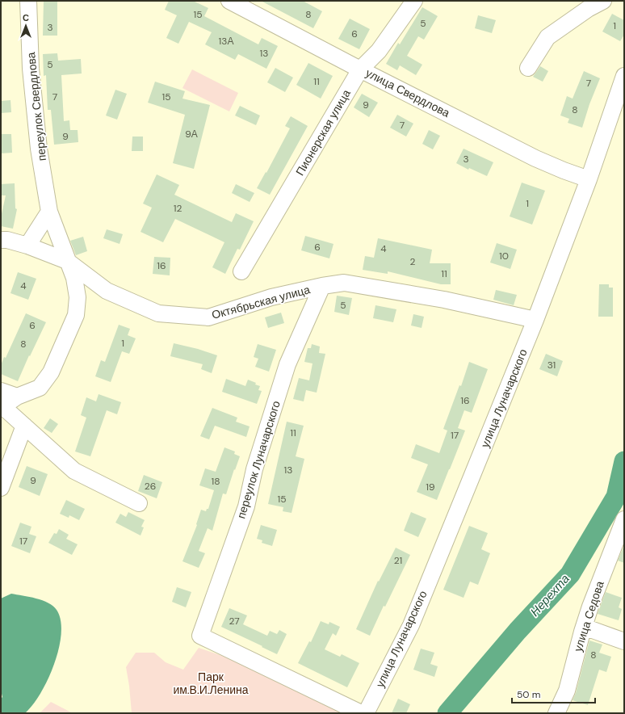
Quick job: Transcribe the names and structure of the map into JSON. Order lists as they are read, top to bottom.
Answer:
{
  "streets": {
    "street": [
      "улица Свердлова",
      "переулок Свердлова",
      "Пионерская улица",
      "Октябрьская улица",
      "улица Луначарского",
      "переулок Луначарского",
      "улица Седова"
    ]
  },
  "crossings": [
    ["улица Свердлова", "Пионерская улица"],
    ["улица Свердлова", "улица Луначарского"],
    ["переулок Свердлова", "Октябрьская улица"],
    ["Октябрьская улица", "улица Луначарского"],
    ["Октябрьская улица", "переулок Луначарского"]
  ],
  "water": ["Нерехта"],
  "parks": ["Парк им.В.И.Ленина"],
  "house_numbers": [
    "15",
    "8",
    "5",
    "1",
    "3",
    "6",
    "13А",
    "13",
    "5",
    "11",
    "7",
    "7",
    "15",
    "9",
    "8",
    "7",
    "9А",
    "9",
    "3",
    "1",
    "12",
    "6",
    "4",
    "10",
    "2",
    "16",
    "11",
    "4",
    "5",
    "6",
    "1",
    "8",
    "31",
    "16",
    "11",
    "17",
    "13",
    "9",
    "18",
    "26",
    "19",
    "15",
    "17",
    "21",
    "27",
    "8"
  ],
  "scale_bar": "50 m",
  "north": "top"
}
